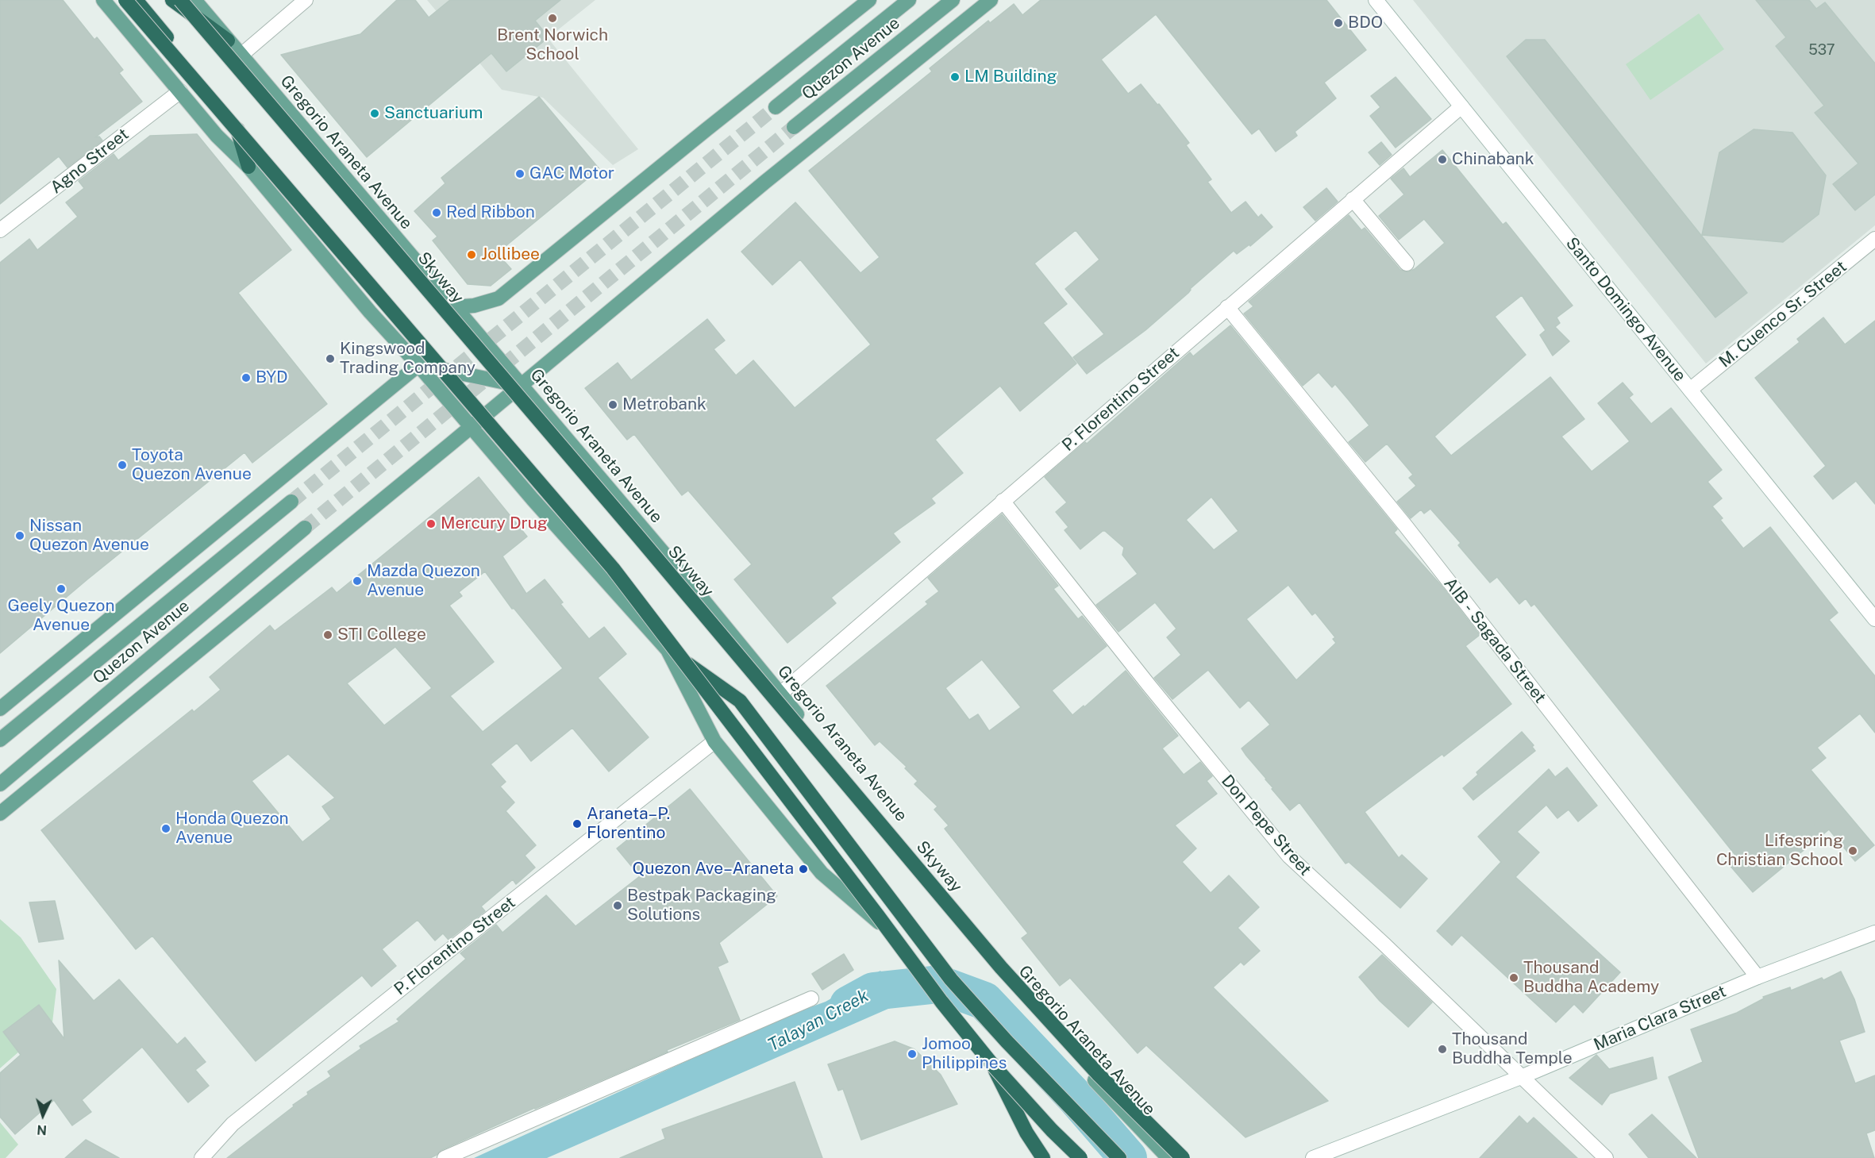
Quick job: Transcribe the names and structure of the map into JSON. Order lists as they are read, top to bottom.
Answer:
{
  "streets": {
    "highway": ["Skyway"],
    "main road": ["Quezon Avenue", "Gregorio Araneta Avenue"],
    "street": [
      "Agno Street",
      "Santo Domingo Avenue",
      "M. Cuenco Sr. Street",
      "P. Florentino Street",
      "AIB - Sagada Street",
      "Don Pepe Street",
      "Maria Clara Street"
    ]
  },
  "crossings": [
    ["Gregorio Araneta Avenue", "P. Florentino Street"],
    ["Santo Domingo Avenue", "M. Cuenco Sr. Street"],
    ["Santo Domingo Avenue", "P. Florentino Street"],
    ["P. Florentino Street", "AIB - Sagada Street"],
    ["P. Florentino Street", "Don Pepe Street"],
    ["AIB - Sagada Street", "Maria Clara Street"],
    ["Don Pepe Street", "Maria Clara Street"]
  ],
  "water": ["Talayan Creek"],
  "places": [
    "Brent Norwich School",
    "BDO",
    "LM Building",
    "Sanctuarium",
    "Chinabank",
    "GAC Motor",
    "Red Ribbon",
    "Jollibee",
    "Kingswood Trading Company",
    "BYD",
    "Metrobank",
    "Toyota Quezon Avenue",
    "Mercury Drug",
    "Nissan Quezon Avenue",
    "Mazda Quezon Avenue",
    "Geely Quezon Avenue",
    "STI College",
    "Araneta–P. Florentino",
    "Honda Quezon Avenue",
    "Lifespring Christian School",
    "Quezon Ave–Araneta",
    "Bestpak Packaging Solutions",
    "Thousand Buddha Academy",
    "Thousand Buddha Temple",
    "Jomoo Philippines"
  ],
  "house_numbers": ["537"],
  "north": "bottom"
}
